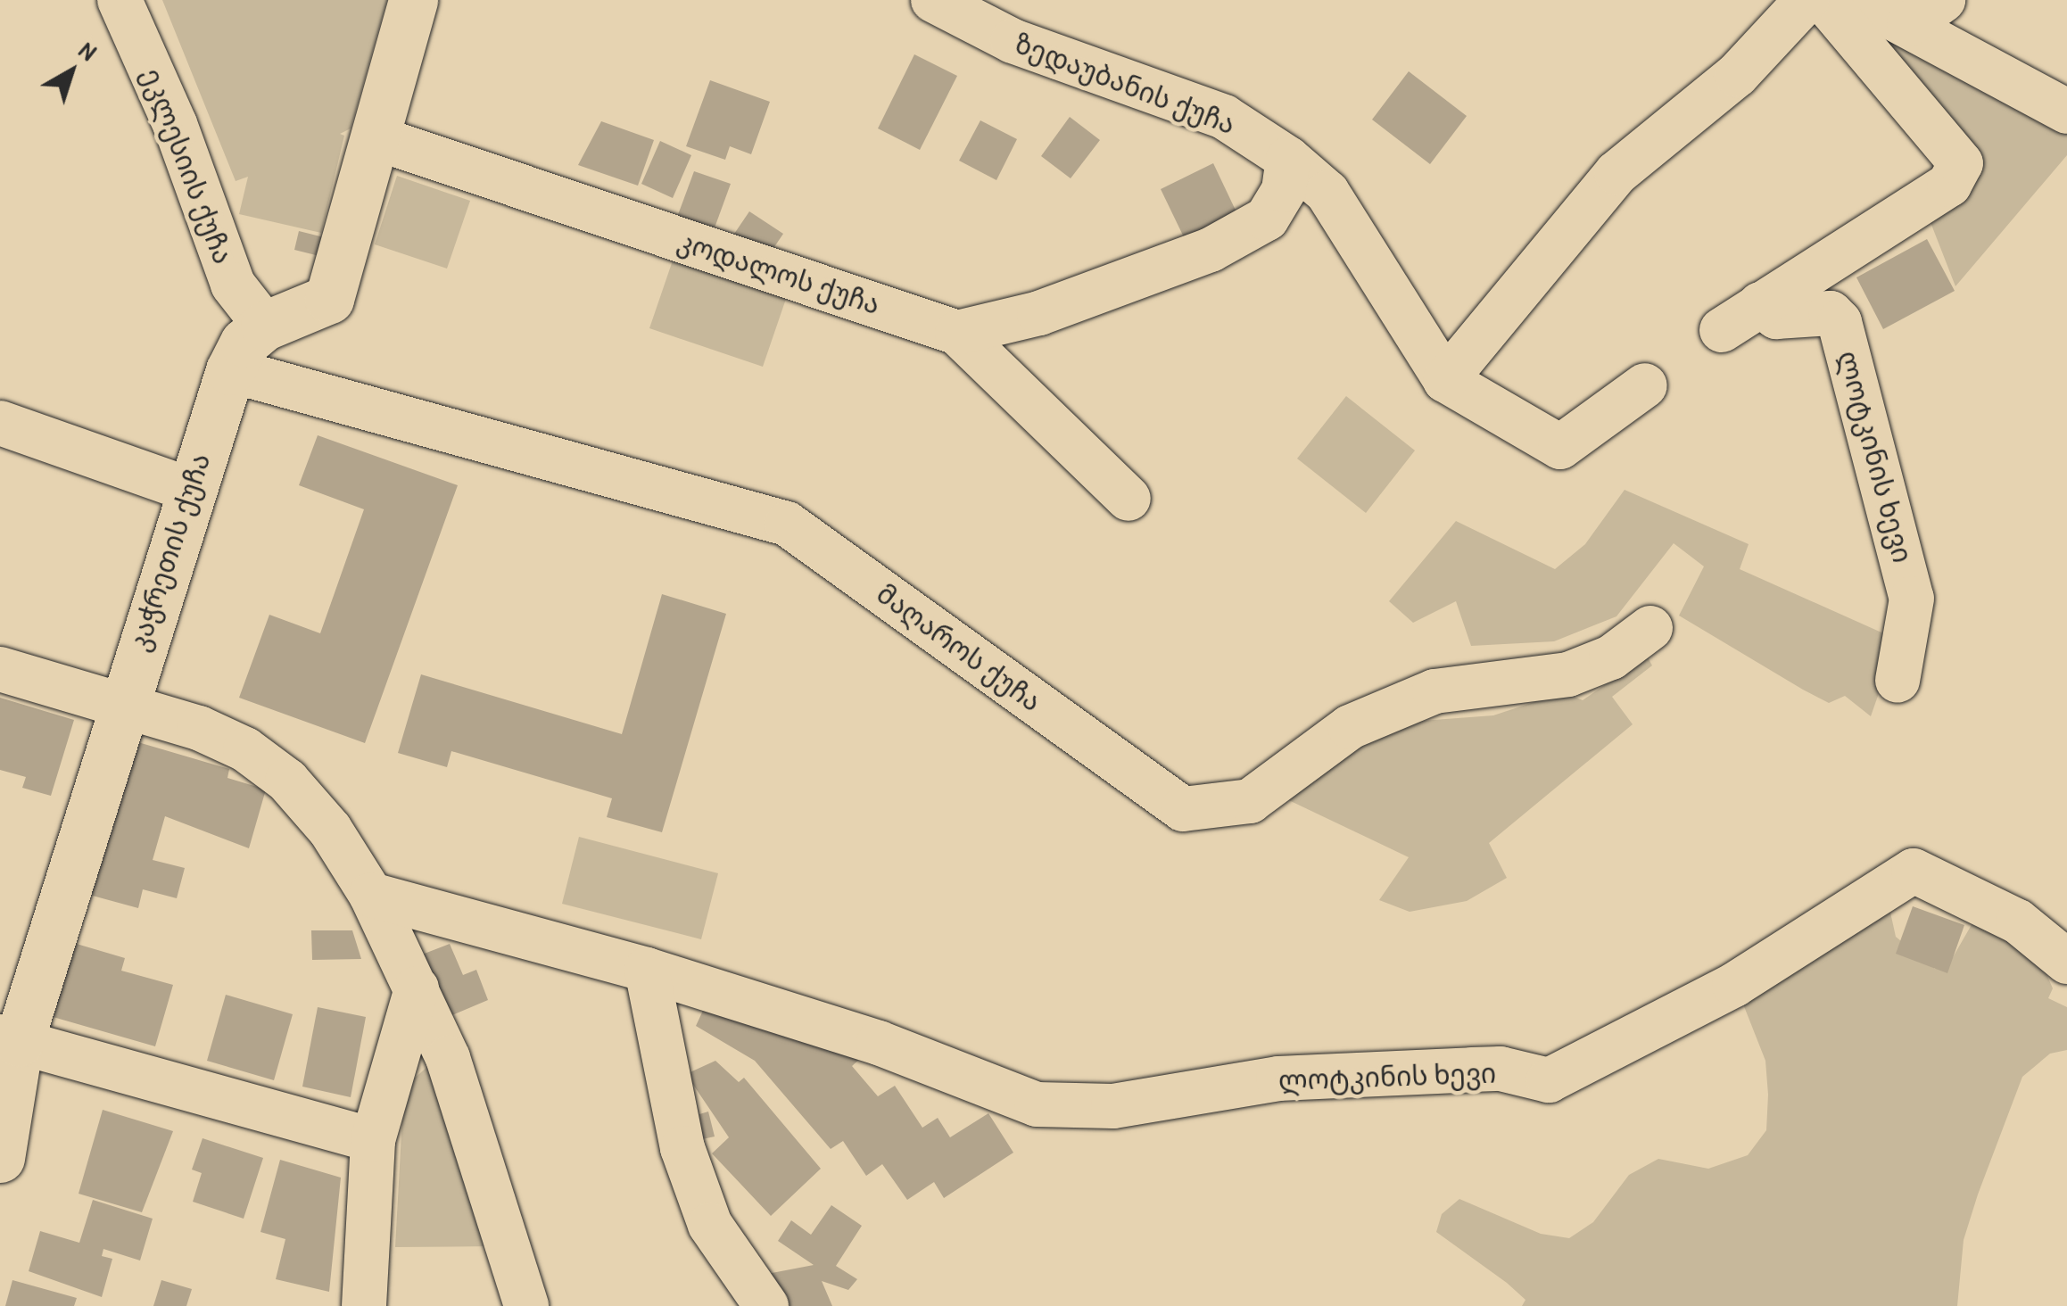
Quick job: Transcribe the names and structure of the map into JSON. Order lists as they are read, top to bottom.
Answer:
{
  "streets": {
    "street": [
      "ზედაუბანის ქუჩა",
      "ეკლესიის ქუჩა",
      "კოდალოს ქუჩა",
      "ლოტკინის ხევი",
      "კაჭრეთის ქუჩა",
      "მაღაროს ქუჩა"
    ]
  },
  "crossings": [
    ["ეკლესიის ქუჩა", "კაჭრეთის ქუჩა"],
    ["კოდალოს ქუჩა", "კაჭრეთის ქუჩა"],
    ["კაჭრეთის ქუჩა", "მაღაროს ქუჩა"]
  ],
  "north": "top right"
}
